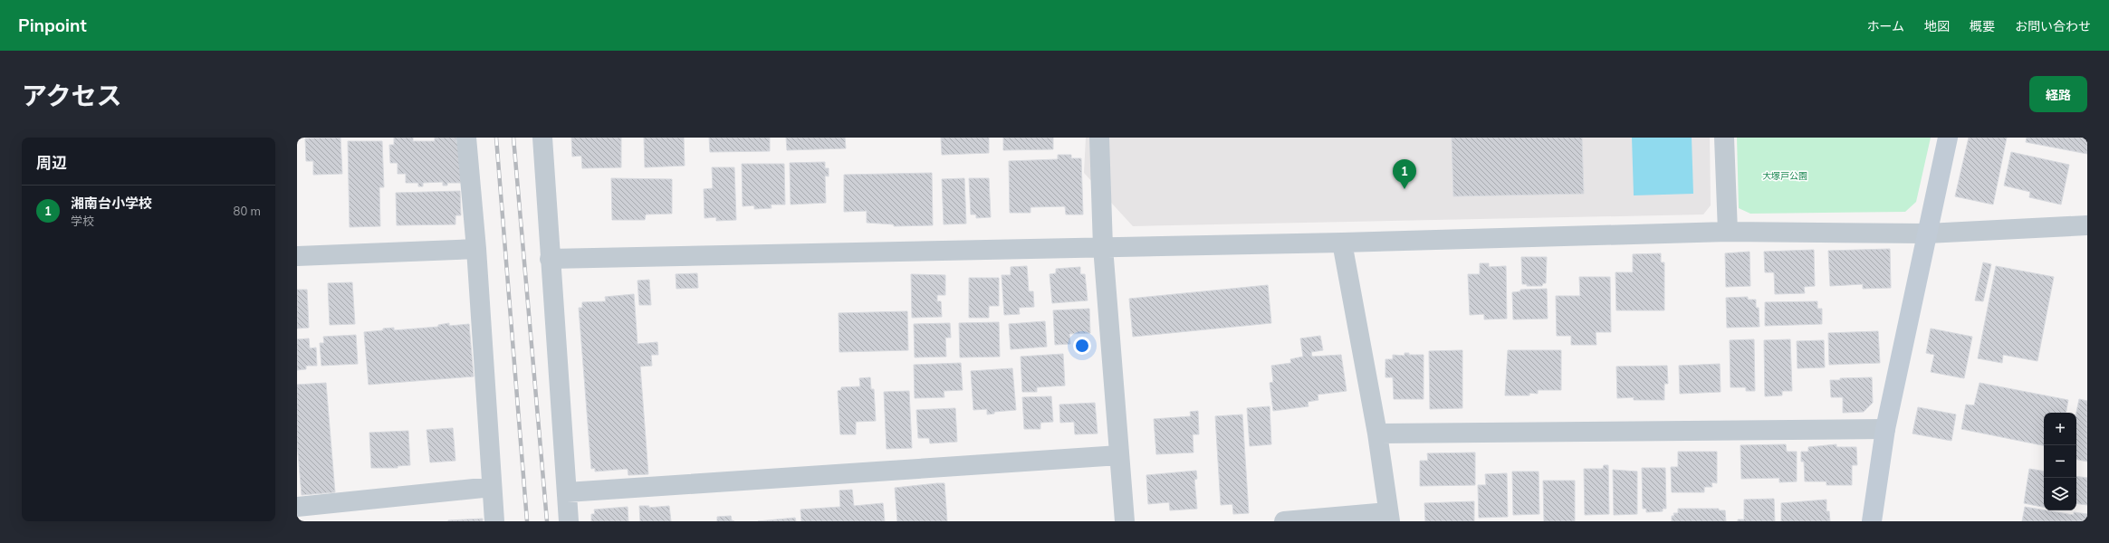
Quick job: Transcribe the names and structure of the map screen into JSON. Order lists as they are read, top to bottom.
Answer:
{
  "parks": ["大塚戸公園"],
  "page": {
    "header": "Pinpoint",
    "nav": [
      "ホーム",
      "地図",
      "概要",
      "お問い合わせ"
    ],
    "title": "アクセス",
    "buttons": "経路",
    "heading": "周辺",
    "pins": "1",
    "list": [
      {
        "mark": "1",
        "name": "湘南台小学校",
        "note": "学校",
        "value": "80 m"
      }
    ],
    "map_buttons": ["+", "−"]
  }
}
